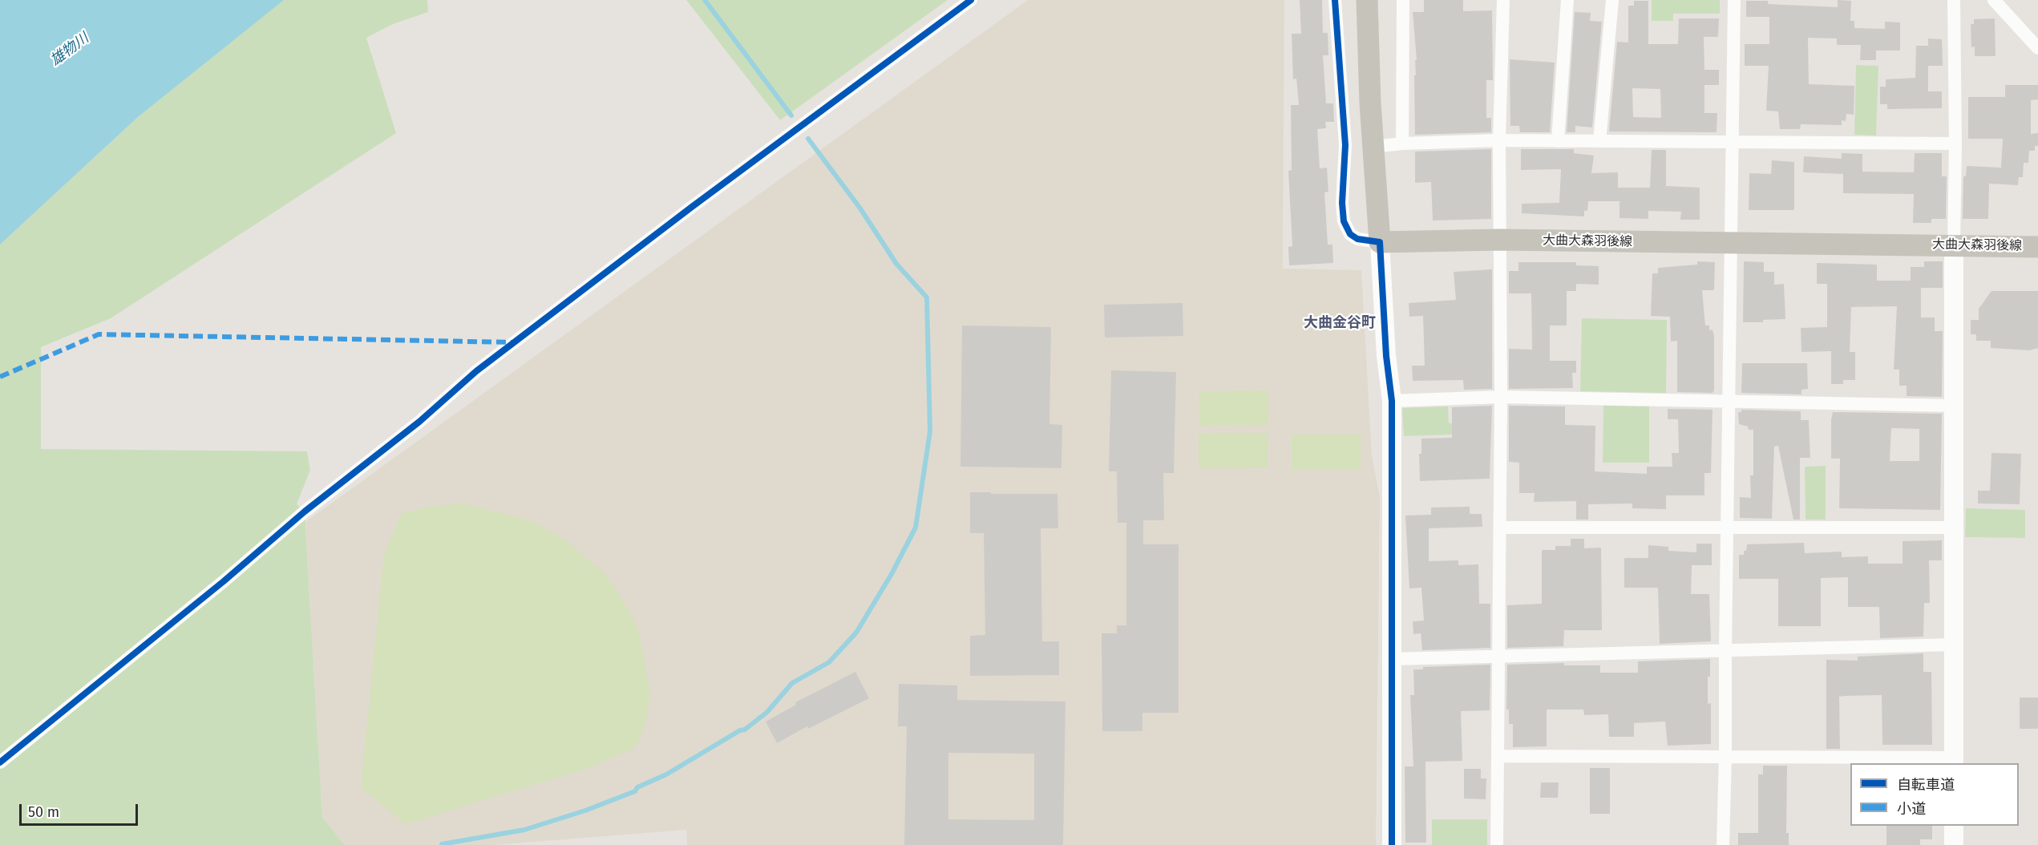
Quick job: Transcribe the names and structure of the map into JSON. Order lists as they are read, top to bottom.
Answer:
{
  "streets": {
    "main road": ["大曲大森羽後線"]
  },
  "districts": ["大曲金谷町"],
  "water": ["雄物川"],
  "legend": ["自転車道", "小道"],
  "scale_bar": "50 m"
}
